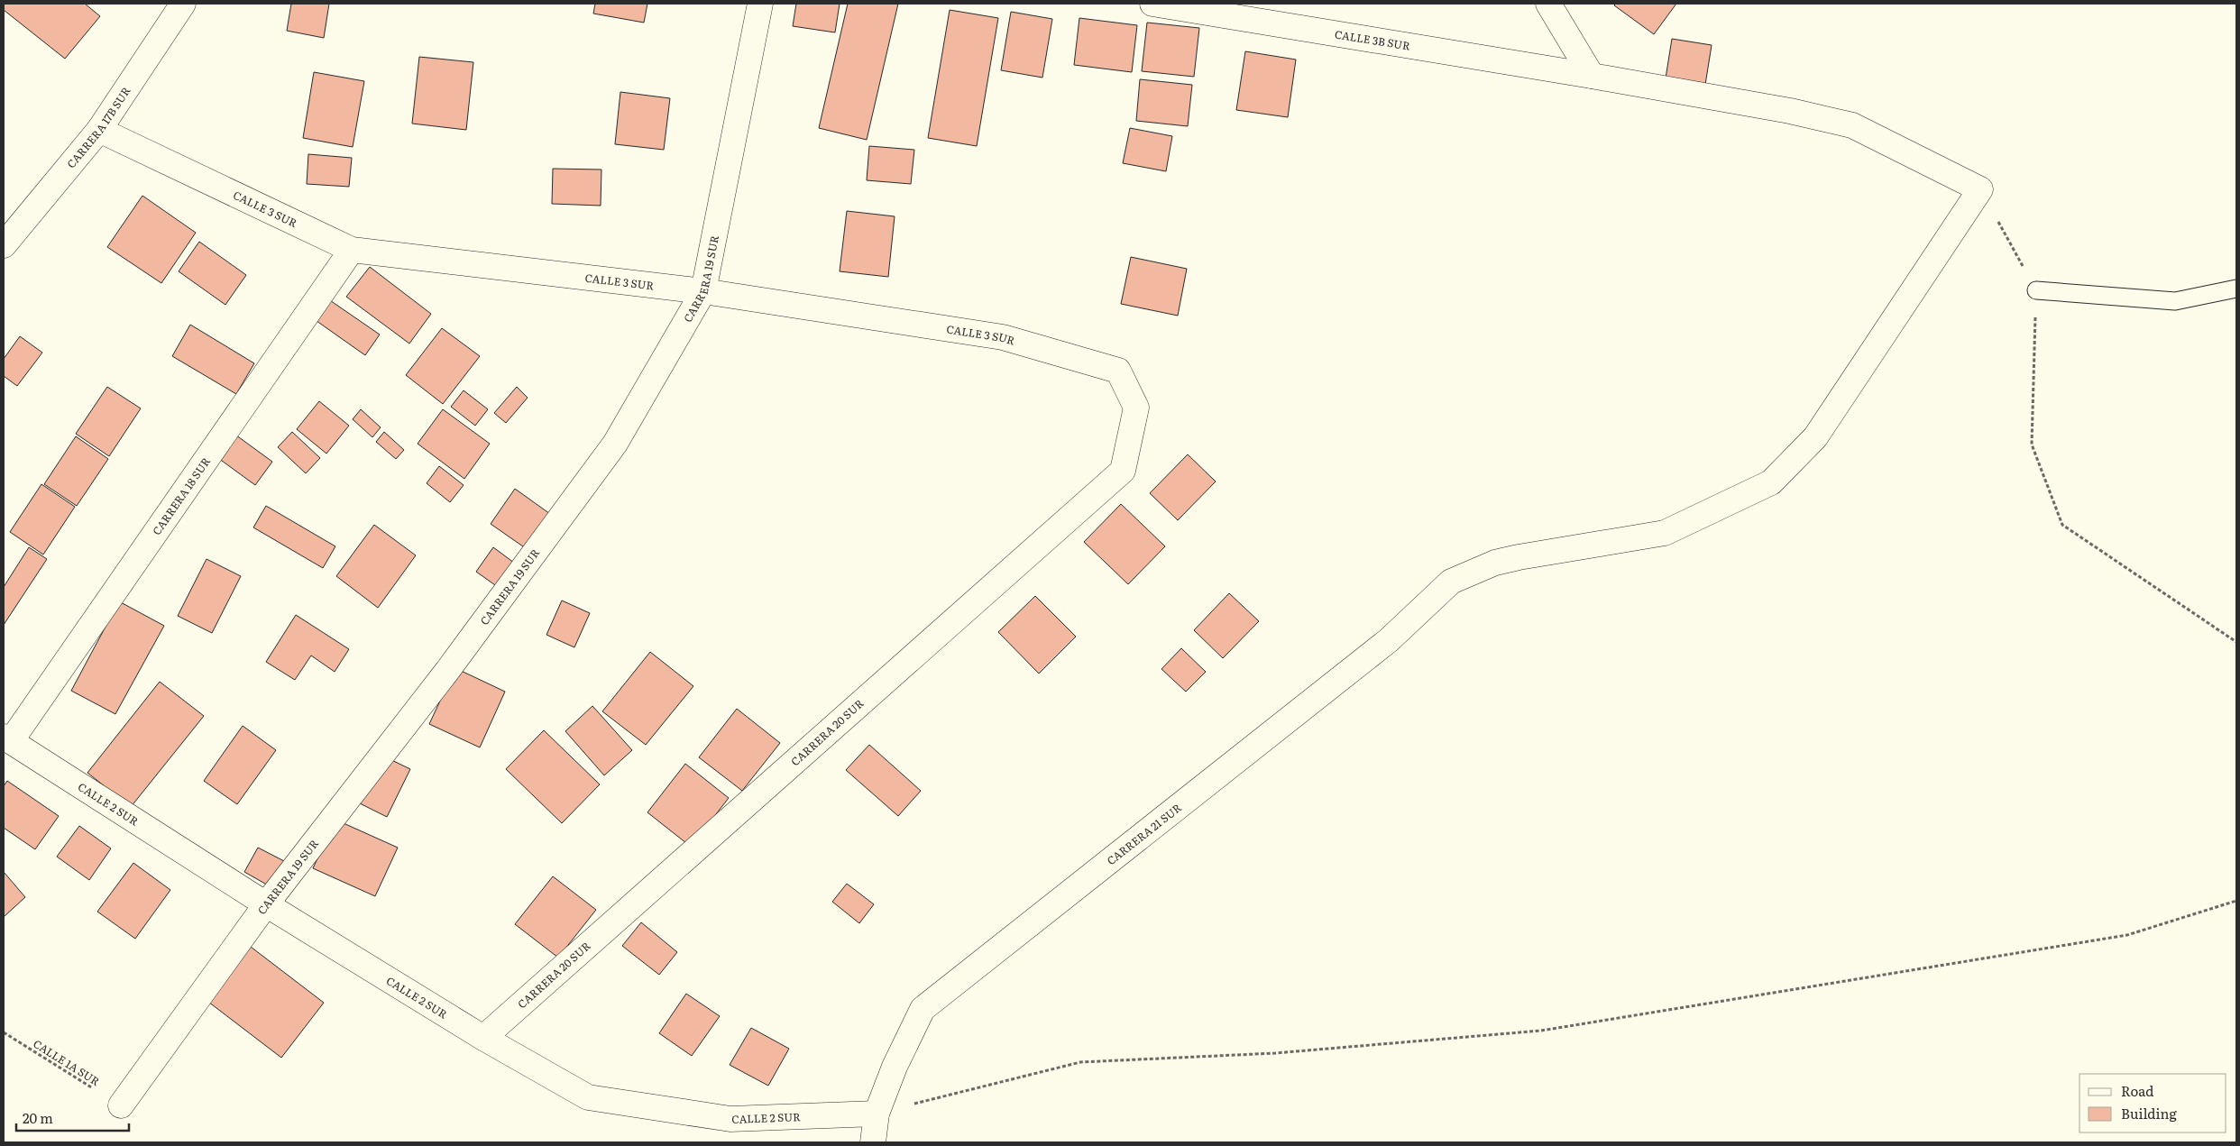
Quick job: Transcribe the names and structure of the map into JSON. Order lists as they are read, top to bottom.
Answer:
{
  "streets": {
    "street": [
      "CALLE 3B SUR",
      "CARRERA 17B SUR",
      "CALLE 3 SUR",
      "CARRERA 19 SUR",
      "CARRERA 18 SUR",
      "CARRERA 20 SUR",
      "CALLE 2 SUR",
      "CARRERA 21 SUR"
    ],
    "path": ["CALLE 1A SUR"]
  },
  "crossings": [
    ["CALLE 3B SUR", "CARRERA 21 SUR"],
    ["CARRERA 17B SUR", "CALLE 3 SUR"],
    ["CALLE 3 SUR", "CARRERA 19 SUR"],
    ["CALLE 3 SUR", "CARRERA 18 SUR"],
    ["CALLE 3 SUR", "CARRERA 20 SUR"],
    ["CARRERA 19 SUR", "CALLE 2 SUR"],
    ["CARRERA 19 SUR", "CALLE 1A SUR"],
    ["CARRERA 18 SUR", "CALLE 2 SUR"],
    ["CARRERA 20 SUR", "CALLE 2 SUR"],
    ["CALLE 2 SUR", "CARRERA 21 SUR"]
  ],
  "legend": ["Road", "Building"],
  "scale_bar": "20 m"
}
